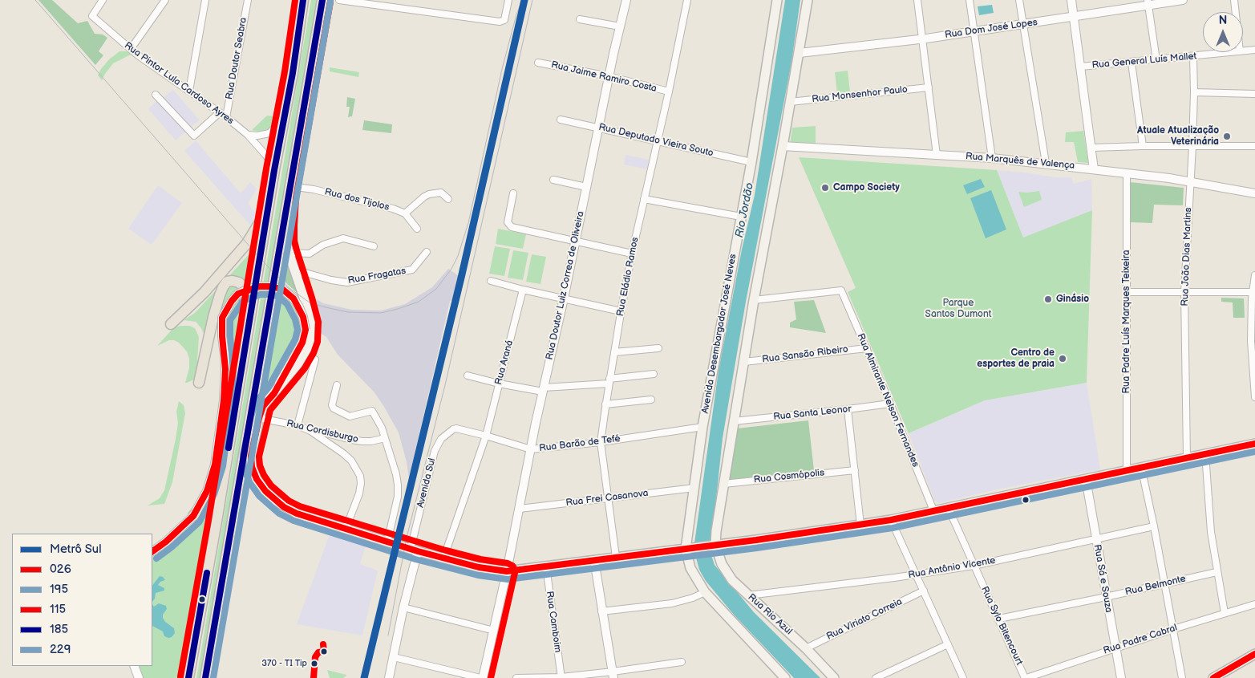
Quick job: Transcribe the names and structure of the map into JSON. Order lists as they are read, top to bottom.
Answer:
{
  "streets": {
    "main road": ["Avenida Desembargador José Neves", "Rua Rio Azul"],
    "street": [
      "Rua Dom José Lopes",
      "Rua Doutor Seabra",
      "Rua General Luís Mallet",
      "Rua Jaime Ramiro Costa",
      "Rua Pintor Lula Cardoso Ayres",
      "Rua Monsenhor Paulo",
      "Rua Deputado Vieira Souto",
      "Rua Marquês de Valença",
      "Rua dos Tijolos",
      "Rua João Dias Martins",
      "Rua Fragatas",
      "Rua Eládio Ramos",
      "Rua Doutor Luiz Correa de Oliveira",
      "Rua Padre Luís Marques Teixeira",
      "Rua Sansão Ribeiro",
      "Rua Araná",
      "Rua Almirante Nelson Fernandes",
      "Rua Santa Leonor",
      "Rua Cordisburgo",
      "Rua Barão de Tefé",
      "Rua Cosmópolis",
      "Avenida Sul",
      "Rua Frei Casanova",
      "Rua Antônio Vicente",
      "Rua Sá e Souza",
      "Rua Belmonte",
      "Rua Viriato Correia",
      "Rua Camboim",
      "Rua Sylo Bitencourt",
      "Rua Padre Cabral"
    ]
  },
  "crossings": [
    ["Rua Doutor Seabra", "Rua Pintor Lula Cardoso Ayres"],
    ["Rua General Luís Mallet", "Rua João Dias Martins"],
    ["Rua Jaime Ramiro Costa", "Rua Eládio Ramos"],
    ["Rua Jaime Ramiro Costa", "Rua Doutor Luiz Correa de Oliveira"],
    ["Rua Deputado Vieira Souto", "Rua Eládio Ramos"],
    ["Rua Deputado Vieira Souto", "Rua Doutor Luiz Correa de Oliveira"],
    ["Rua Deputado Vieira Souto", "Avenida Desembargador José Neves"],
    ["Rua Marquês de Valença", "Rua João Dias Martins"],
    ["Rua Marquês de Valença", "Rua Padre Luís Marques Teixeira"],
    ["Rua Eládio Ramos", "Rua Barão de Tefé"],
    ["Rua Eládio Ramos", "Rua Frei Casanova"],
    ["Rua Doutor Luiz Correa de Oliveira", "Rua Barão de Tefé"],
    ["Rua Doutor Luiz Correa de Oliveira", "Rua Frei Casanova"],
    ["Avenida Desembargador José Neves", "Rua Barão de Tefé"],
    ["Avenida Desembargador José Neves", "Rua Frei Casanova"],
    ["Rua Sansão Ribeiro", "Rua Almirante Nelson Fernandes"],
    ["Rua Araná", "Rua Barão de Tefé"],
    ["Rua Almirante Nelson Fernandes", "Rua Santa Leonor"],
    ["Rua Barão de Tefé", "Avenida Sul"],
    ["Rua Antônio Vicente", "Rua Sá e Souza"],
    ["Rua Antônio Vicente", "Rua Rio Azul"],
    ["Rua Antônio Vicente", "Rua Sylo Bitencourt"],
    ["Rua Sá e Souza", "Rua Belmonte"],
    ["Rua Sá e Souza", "Rua Padre Cabral"],
    ["Rua Belmonte", "Rua Sylo Bitencourt"],
    ["Rua Rio Azul", "Rua Viriato Correia"],
    ["Rua Sylo Bitencourt", "Rua Padre Cabral"]
  ],
  "water": ["Rio Jordão"],
  "parks": ["Parque Santos Dumont"],
  "places": [
    "Atuale Atualização Veterinária",
    "Campo Society",
    "Ginásio",
    "Centro de esportes de praia",
    "370 - TI Tip"
  ],
  "lines": [
    "metro line Sul",
    "transit line 115",
    "transit line 185",
    "transit line 229",
    "transit line 026",
    "transit line 195"
  ],
  "legend": [
    "Metrô Sul",
    "026",
    "195",
    "115",
    "185",
    "229"
  ],
  "north": "top"
}
